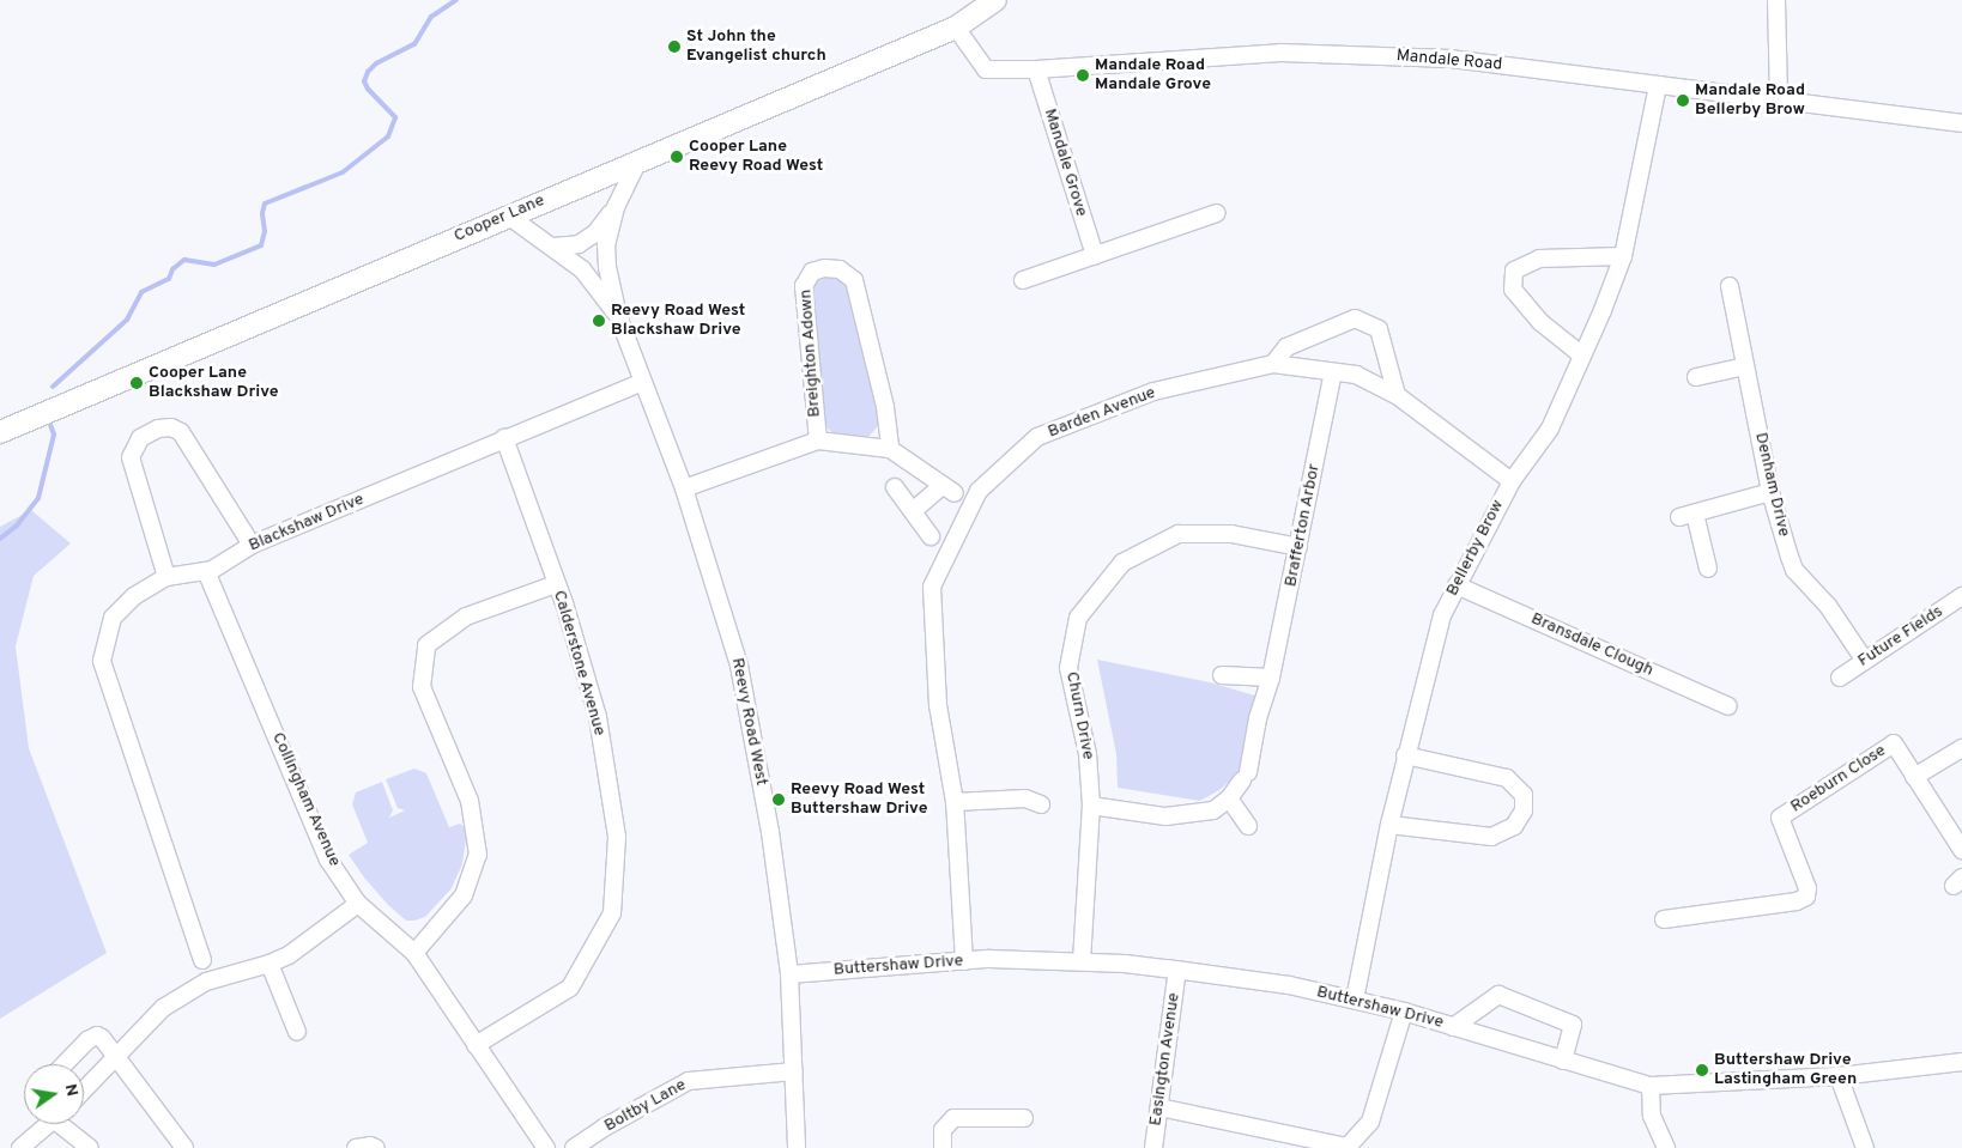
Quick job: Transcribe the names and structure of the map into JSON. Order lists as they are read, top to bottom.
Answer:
{
  "streets": {
    "main road": ["Cooper Lane"],
    "street": [
      "Mandale Road",
      "Mandale Grove",
      "Breighton Adown",
      "Barden Avenue",
      "Denham Drive",
      "Blackshaw Drive",
      "Brafferton Arbor",
      "Bellerby Brow",
      "Future Fields",
      "Bransdale Clough",
      "Calderstone Avenue",
      "Churn Drive",
      "Reevy Road West",
      "Roeburn Close",
      "Collingham Avenue",
      "Buttershaw Drive",
      "Easington Avenue",
      "Boltby Lane"
    ]
  },
  "crossings": [
    ["Mandale Road", "Mandale Grove"],
    ["Mandale Road", "Cooper Lane"],
    ["Mandale Road", "Bellerby Brow"],
    ["Breighton Adown", "Reevy Road West"],
    ["Barden Avenue", "Brafferton Arbor"],
    ["Barden Avenue", "Bellerby Brow"],
    ["Barden Avenue", "Buttershaw Drive"],
    ["Denham Drive", "Future Fields"],
    ["Blackshaw Drive", "Calderstone Avenue"],
    ["Blackshaw Drive", "Reevy Road West"],
    ["Blackshaw Drive", "Collingham Avenue"],
    ["Brafferton Arbor", "Churn Drive"],
    ["Bellerby Brow", "Bransdale Clough"],
    ["Bellerby Brow", "Buttershaw Drive"],
    ["Calderstone Avenue", "Collingham Avenue"],
    ["Churn Drive", "Buttershaw Drive"],
    ["Reevy Road West", "Buttershaw Drive"],
    ["Reevy Road West", "Boltby Lane"],
    ["Buttershaw Drive", "Easington Avenue"]
  ],
  "places": [
    "St John the Evangelist church",
    "Mandale Road Mandale Grove",
    "Mandale Road Bellerby Brow",
    "Cooper Lane Reevy Road West",
    "Reevy Road West Blackshaw Drive",
    "Cooper Lane Blackshaw Drive",
    "Reevy Road West Buttershaw Drive",
    "Buttershaw Drive Lastingham Green"
  ],
  "north": "right"
}
